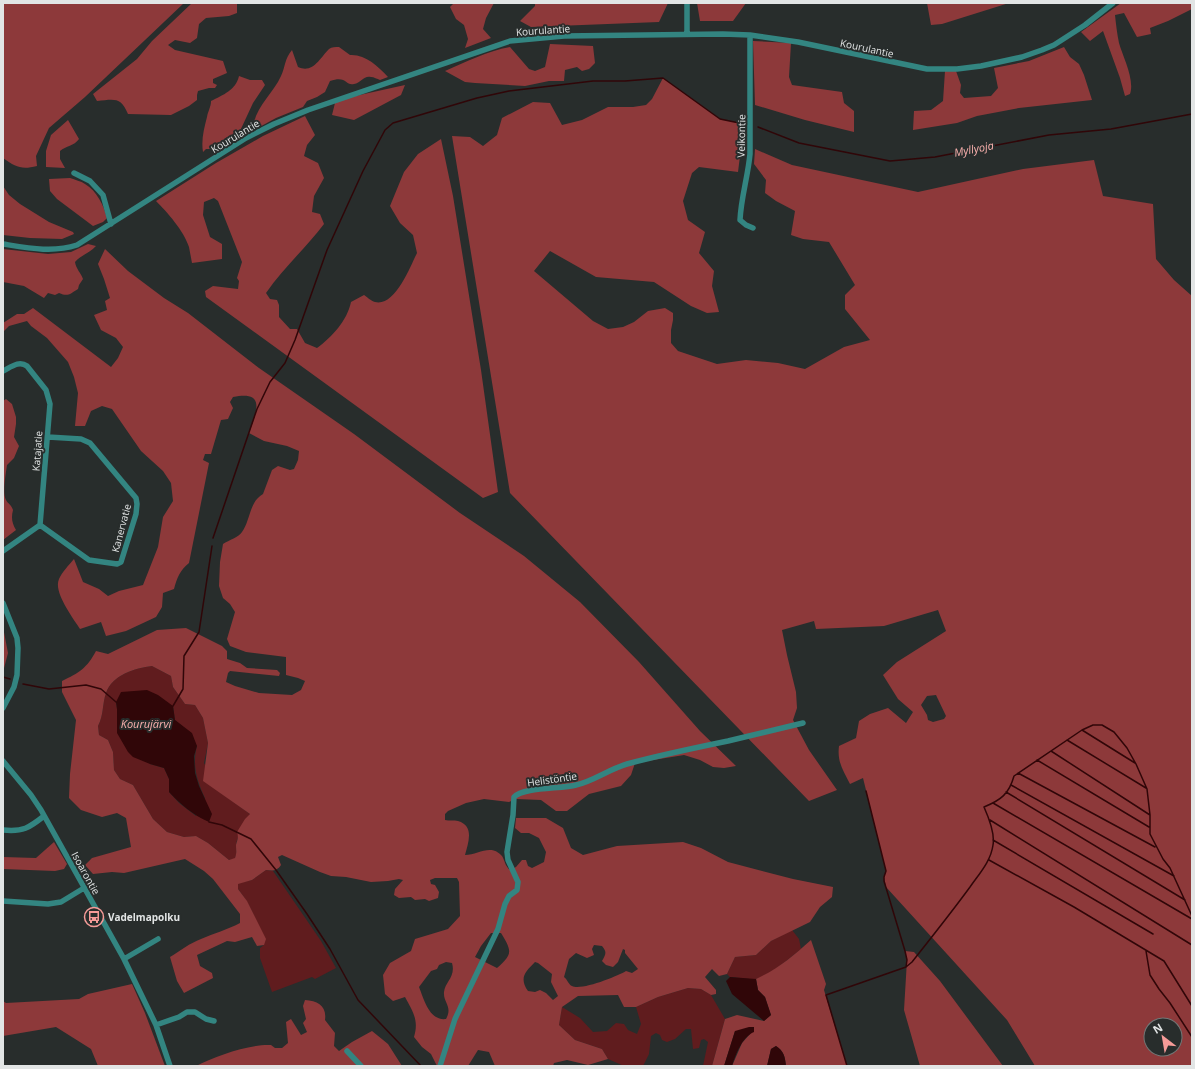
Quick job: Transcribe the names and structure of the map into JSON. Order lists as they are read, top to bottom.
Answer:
{
  "streets": {
    "street": [
      "Kourulantie",
      "Veikontie",
      "Katajatie",
      "Kanervatie",
      "Helistöntie",
      "Isoarontie"
    ]
  },
  "crossings": [
    ["Kourulantie", "Veikontie"],
    ["Katajatie", "Kanervatie"]
  ],
  "water": ["Myllyoja", "Kourujärvi"],
  "places": {
    "bus stop": ["Vadelmapolku"]
  },
  "north": "top left"
}
